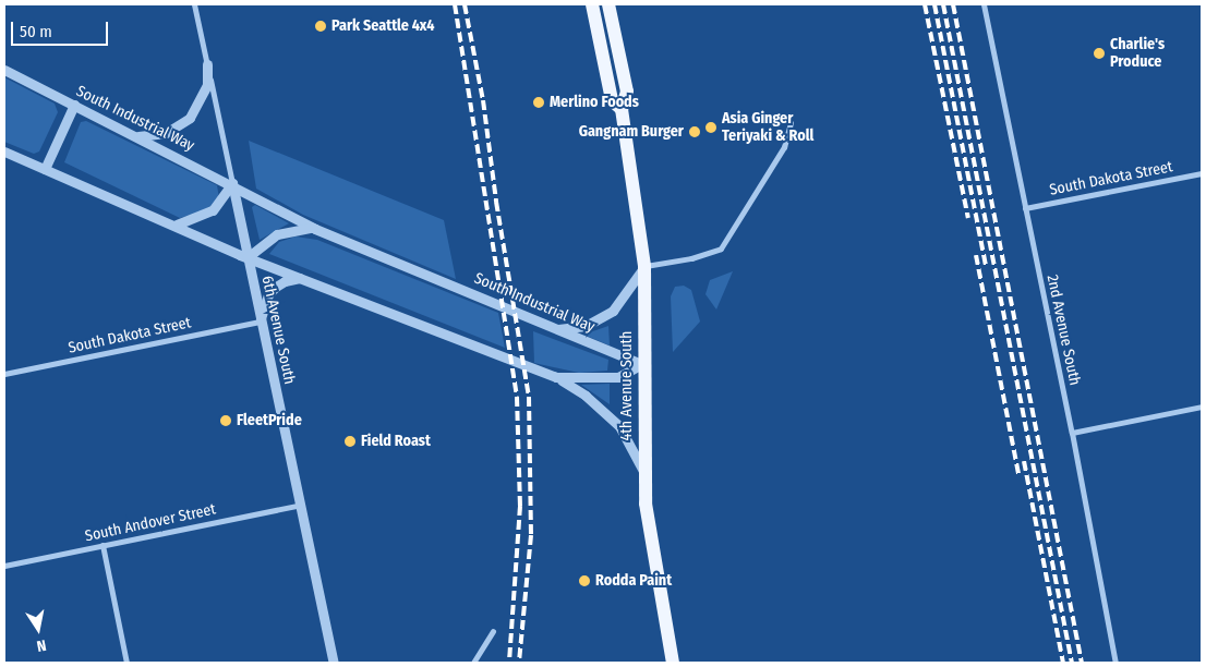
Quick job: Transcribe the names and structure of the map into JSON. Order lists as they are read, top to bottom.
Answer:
{
  "streets": {
    "main road": ["4th Avenue South"],
    "street": [
      "South Industrial Way",
      "South Dakota Street",
      "6th Avenue South",
      "2nd Avenue South",
      "South Andover Street"
    ]
  },
  "crossings": [
    ["South Industrial Way", "6th Avenue South"],
    ["South Industrial Way", "4th Avenue South"],
    ["South Dakota Street", "6th Avenue South"],
    ["South Dakota Street", "2nd Avenue South"],
    ["6th Avenue South", "South Andover Street"]
  ],
  "places": [
    "Park Seattle 4x4",
    "Charlie's Produce",
    "Merlino Foods",
    "Asia Ginger Teriyaki & Roll",
    "Gangnam Burger",
    "FleetPride",
    "Field Roast",
    "Rodda Paint"
  ],
  "scale_bar": "50 m",
  "north": "bottom"
}
